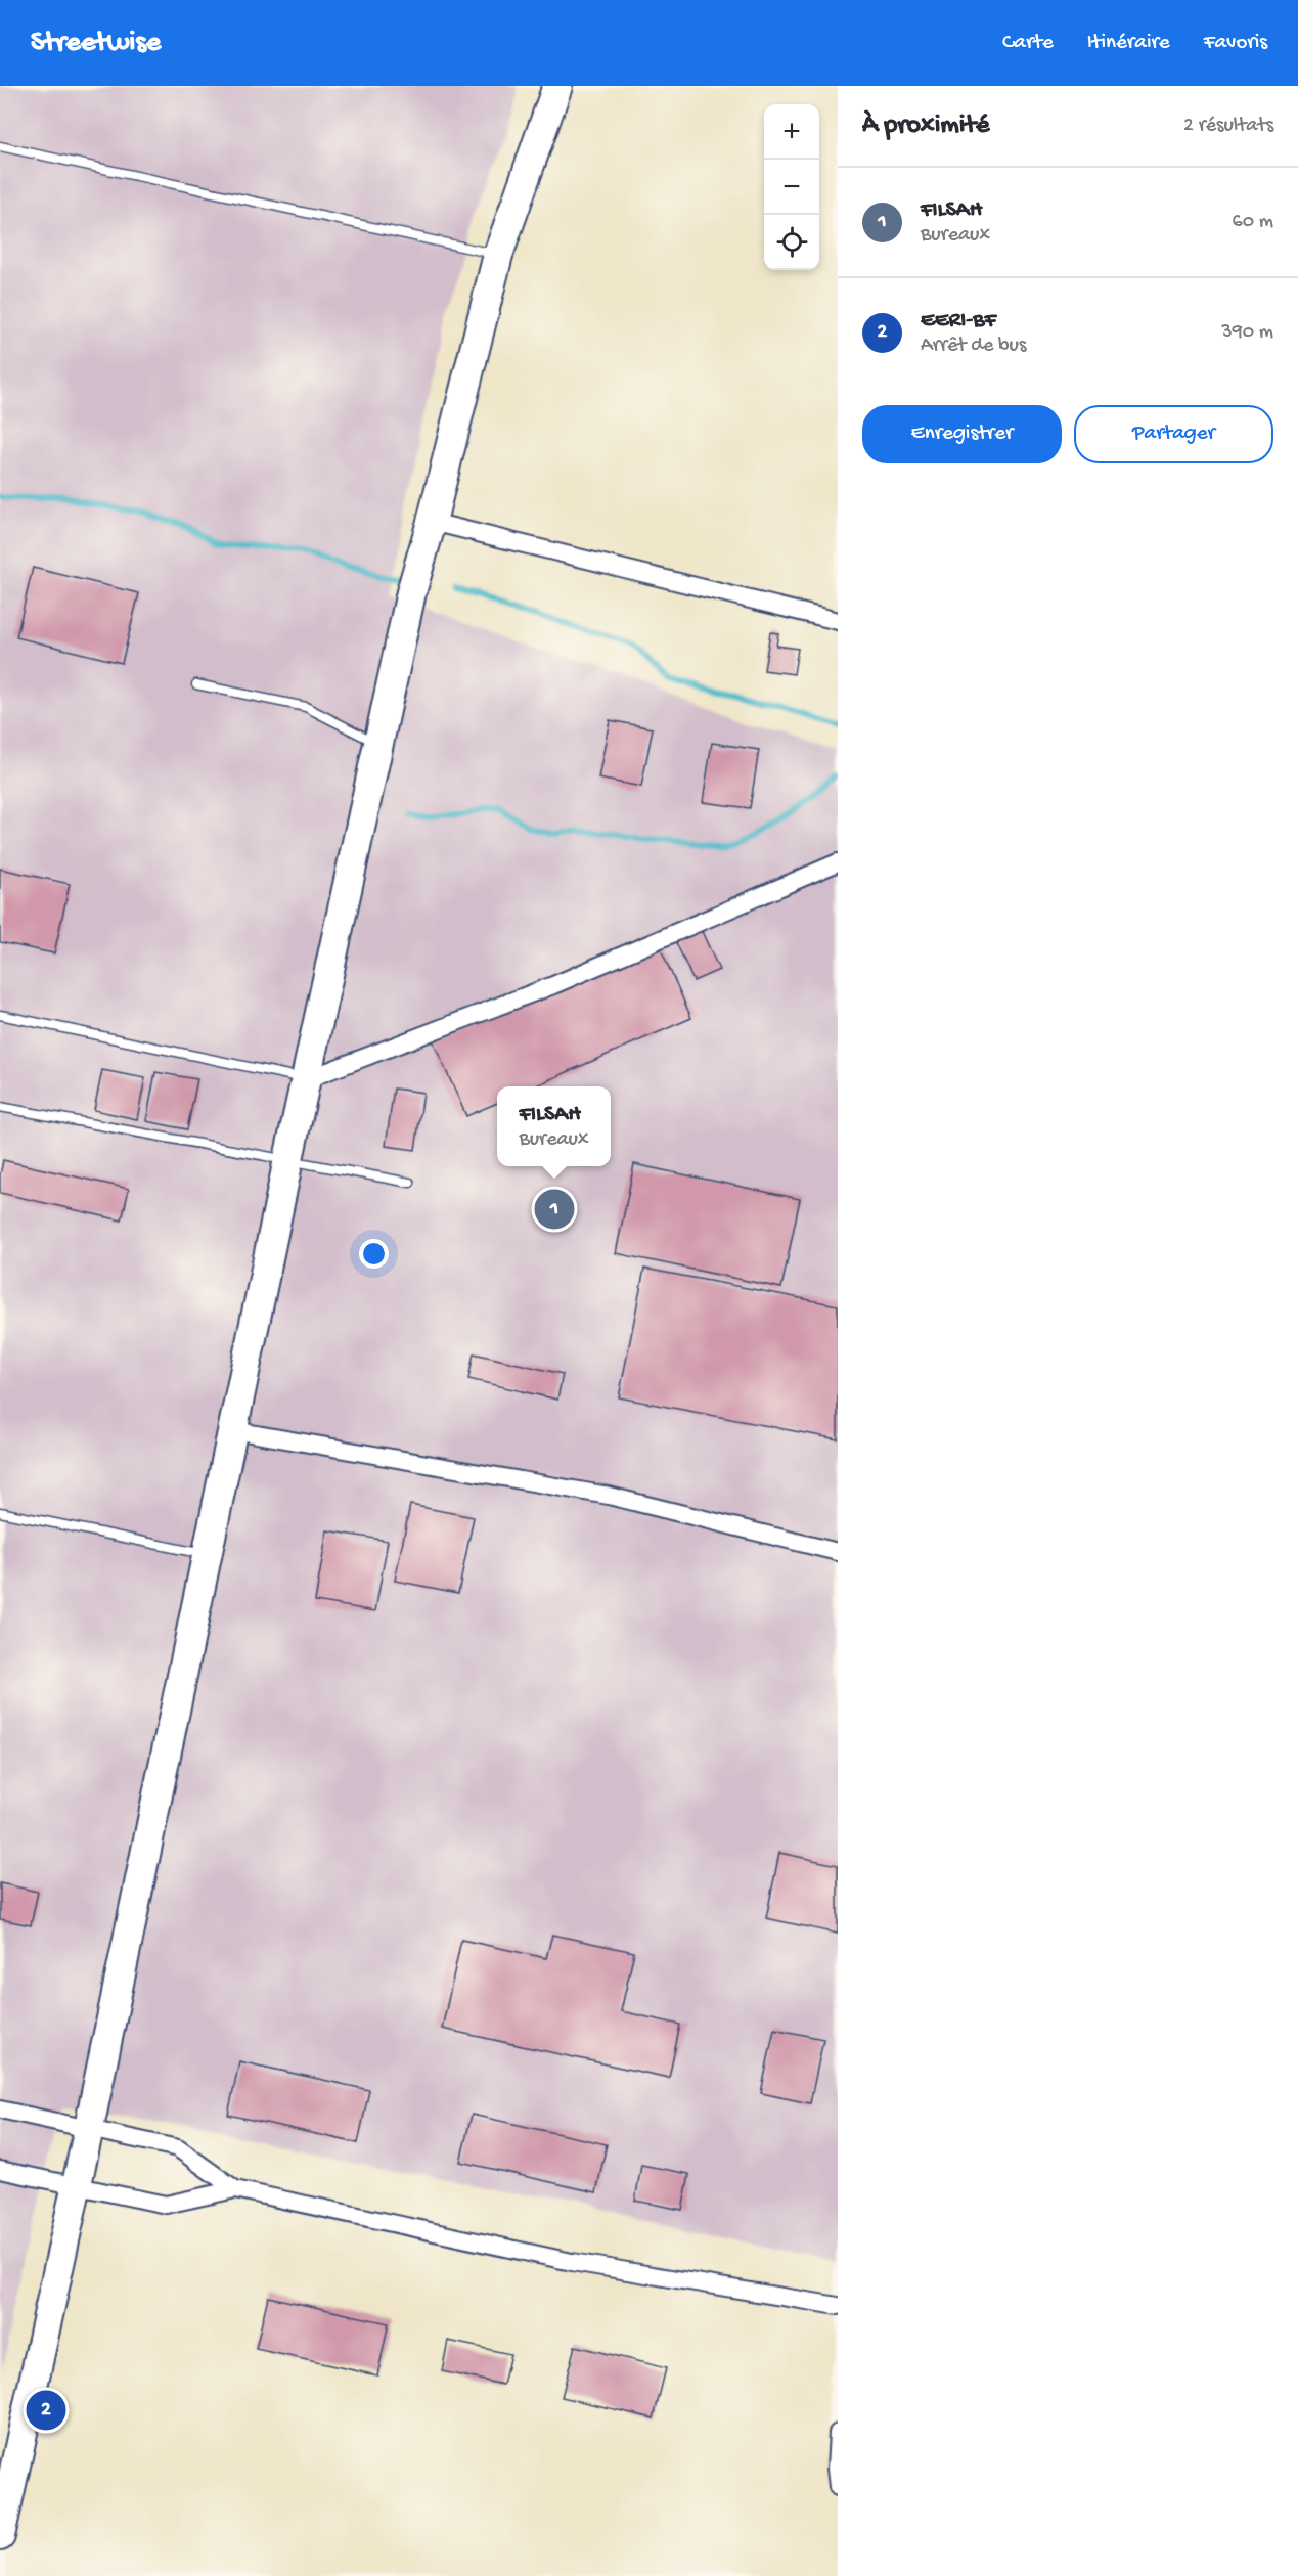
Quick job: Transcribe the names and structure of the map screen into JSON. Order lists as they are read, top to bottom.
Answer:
{
  "page": {
    "header": "Streetwise",
    "nav": ["Carte", "Itinéraire", "Favoris"],
    "heading": ["À proximité", "2 résultats"],
    "map_buttons": ["+", "−"],
    "list": [
      {
        "mark": "1",
        "name": "FILSAH",
        "note": "Bureaux",
        "value": "60 m"
      },
      {
        "mark": "2",
        "name": "EERI-BF",
        "note": "Arrêt de bus",
        "value": "390 m"
      }
    ],
    "buttons": ["Enregistrer", "Partager"],
    "popup": ["FILSAH", "Bureaux"],
    "pins": ["1", "2"]
  }
}
